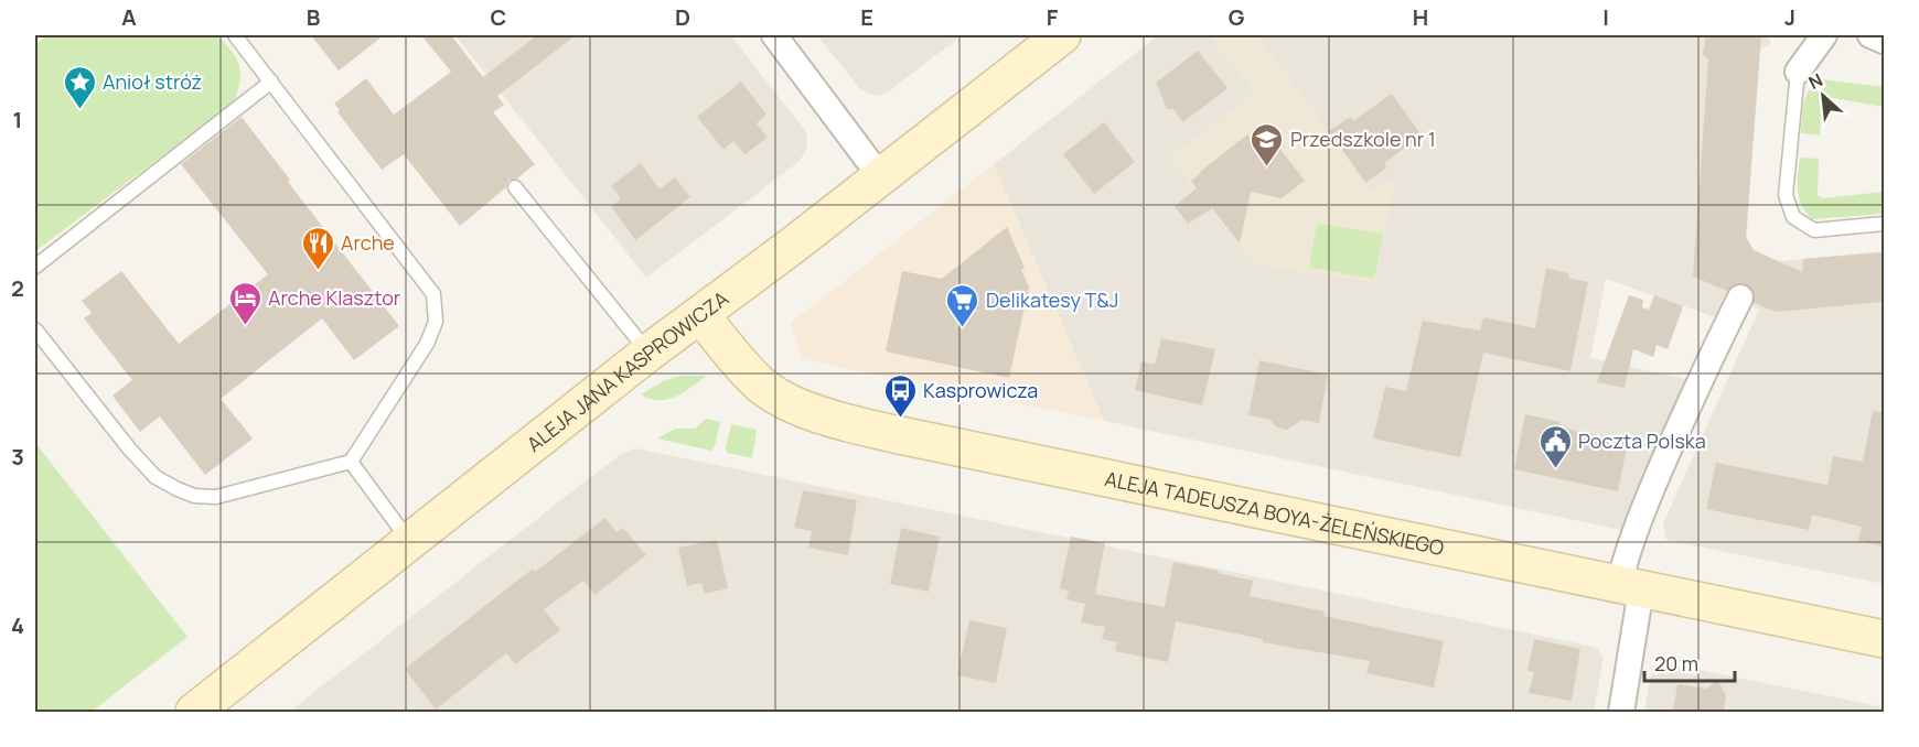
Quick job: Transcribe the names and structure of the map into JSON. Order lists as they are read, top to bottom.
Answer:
{
  "streets": {
    "street": ["ALEJA JANA KASPROWICZA", "ALEJA TADEUSZA BOYA-ŻELEŃSKIEGO"]
  },
  "crossings": [
    ["ALEJA JANA KASPROWICZA", "ALEJA TADEUSZA BOYA-ŻELEŃSKIEGO"]
  ],
  "places": {
    "place": ["Anioł stróż"],
    "school or university": ["Przedszkole nr 1"],
    "restaurant": ["Arche"],
    "hotel": ["Arche Klasztor"],
    "supermarket": ["Delikatesy T&J"],
    "bus stop": ["Kasprowicza"],
    "public building": ["Poczta Polska"]
  },
  "scale_bar": "20 m",
  "north": "top left",
  "grid": {
    "columns": [
      "A",
      "B",
      "C",
      "D",
      "E",
      "F",
      "G",
      "H",
      "I",
      "J"
    ],
    "rows": [
      "1",
      "2",
      "3",
      "4"
    ]
  }
}
